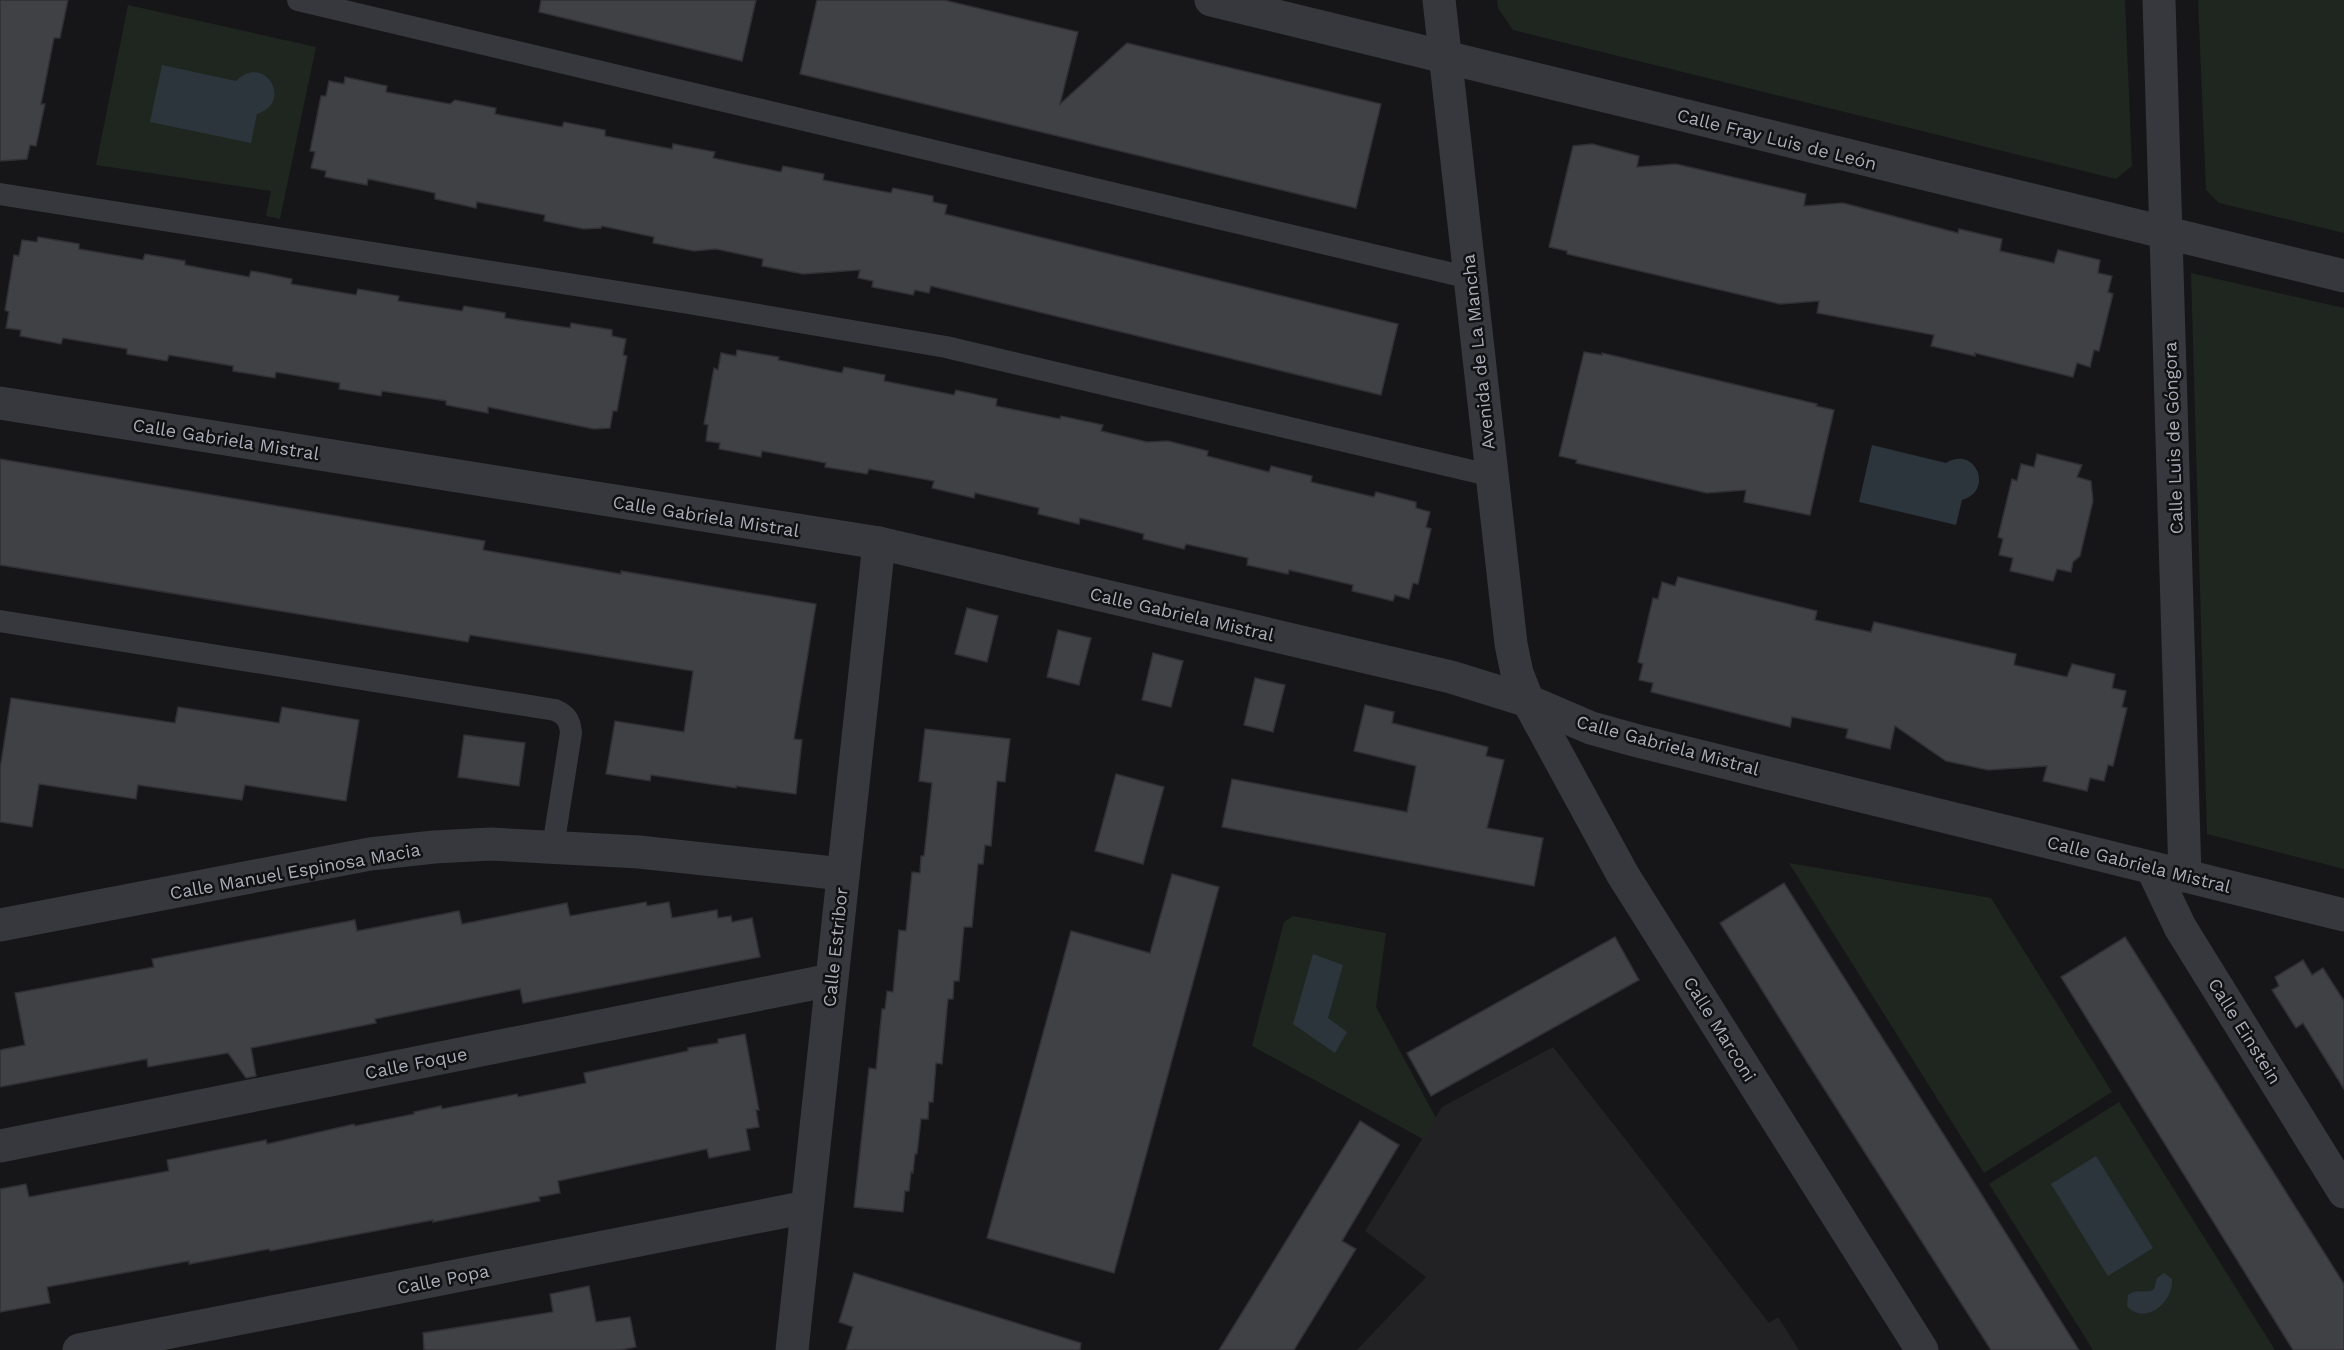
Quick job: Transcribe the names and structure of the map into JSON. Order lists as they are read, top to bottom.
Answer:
{
  "streets": {
    "street": [
      "Calle Fray Luis de León",
      "Avenida de La Mancha",
      "Calle Luis de Góngora",
      "Calle Gabriela Mistral",
      "Calle Manuel Espinosa Macia",
      "Calle Estribor",
      "Calle Marconi",
      "Calle Einstein",
      "Calle Foque",
      "Calle Popa"
    ]
  },
  "crossings": [
    ["Calle Fray Luis de León", "Avenida de La Mancha"],
    ["Calle Fray Luis de León", "Calle Luis de Góngora"],
    ["Avenida de La Mancha", "Calle Gabriela Mistral"],
    ["Avenida de La Mancha", "Calle Marconi"],
    ["Calle Luis de Góngora", "Calle Gabriela Mistral"],
    ["Calle Gabriela Mistral", "Calle Estribor"],
    ["Calle Gabriela Mistral", "Calle Marconi"],
    ["Calle Gabriela Mistral", "Calle Einstein"],
    ["Calle Manuel Espinosa Macia", "Calle Estribor"],
    ["Calle Estribor", "Calle Foque"],
    ["Calle Estribor", "Calle Popa"]
  ]
}
